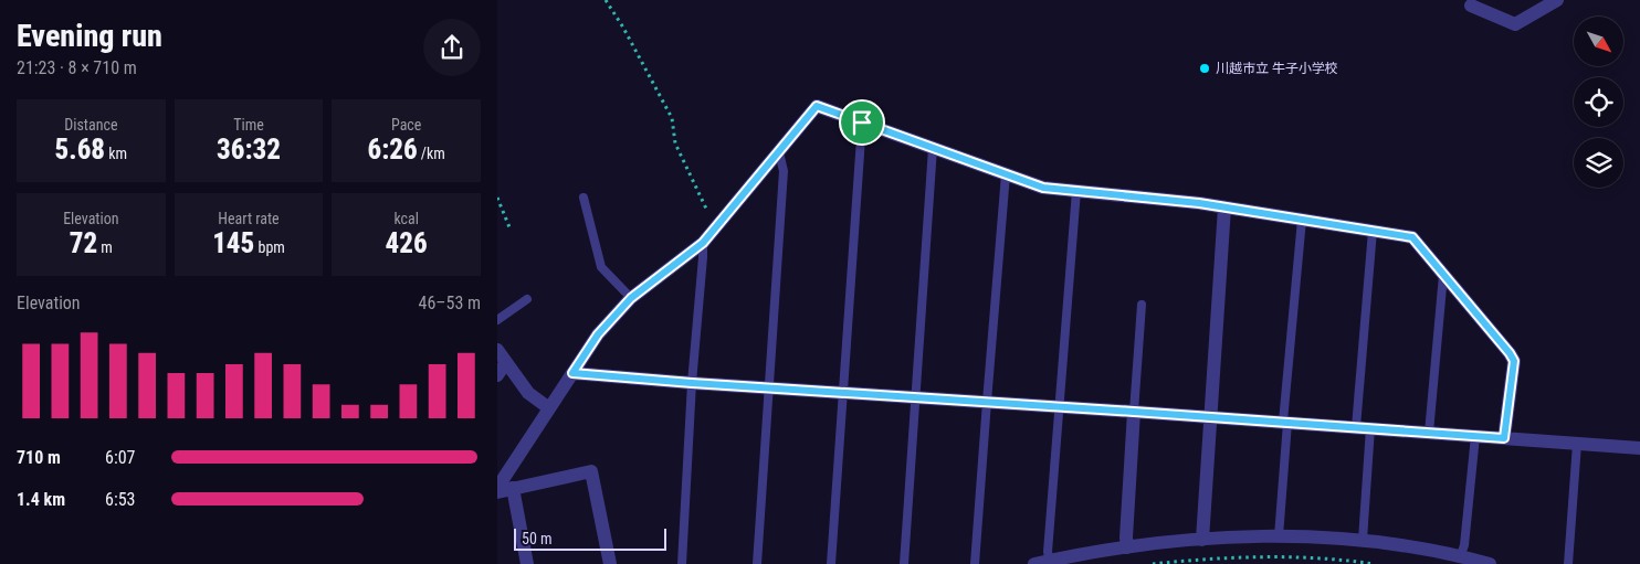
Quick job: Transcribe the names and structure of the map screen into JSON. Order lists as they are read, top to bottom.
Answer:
{
  "places": ["川越市立 牛子小学校"],
  "scale_bar": "50 m",
  "north": "bottom right",
  "page": {
    "heading": ["Evening run", "21:23 · 8 × 710 m"],
    "stats": [
      ["Distance", "5.68 km"],
      ["Time", "36:32"],
      ["Pace", "6:26 /km"],
      ["Elevation", "72 m"],
      ["Heart rate", "145 bpm"],
      ["kcal", "426"]
    ],
    "chart": ["Elevation", "46–53 m"],
    "list": [
      {
        "name": "710 m",
        "note": "6:07"
      },
      {
        "name": "1.4 km",
        "note": "6:53"
      }
    ],
    "scale": "50 m"
  }
}
